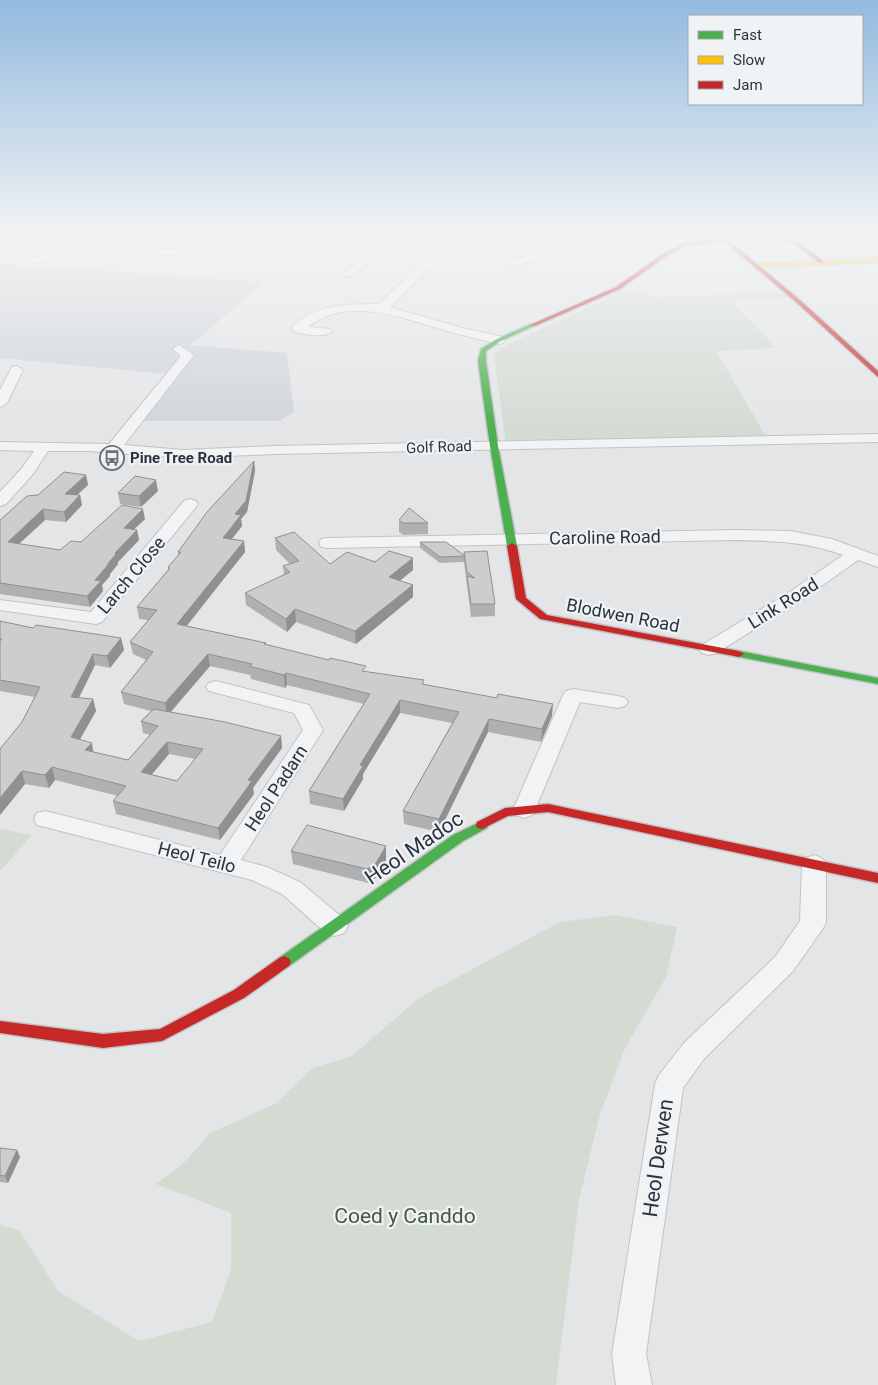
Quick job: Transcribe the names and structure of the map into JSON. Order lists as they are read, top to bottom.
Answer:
{
  "streets": {
    "street": [
      "Golf Road",
      "Caroline Road",
      "Larch Close",
      "Link Road",
      "Blodwen Road",
      "Heol Padarn",
      "Heol Madoc",
      "Heol Teilo",
      "Heol Derwen"
    ]
  },
  "crossings": [
    ["Golf Road", "Blodwen Road"],
    ["Caroline Road", "Link Road"],
    ["Caroline Road", "Blodwen Road"],
    ["Link Road", "Blodwen Road"],
    ["Heol Padarn", "Heol Teilo"],
    ["Heol Madoc", "Heol Teilo"],
    ["Heol Madoc", "Heol Derwen"]
  ],
  "parks": ["Coed y Canddo"],
  "places": {
    "bus stop": ["Pine Tree Road"]
  },
  "legend": ["Fast", "Slow", "Jam"]
}
